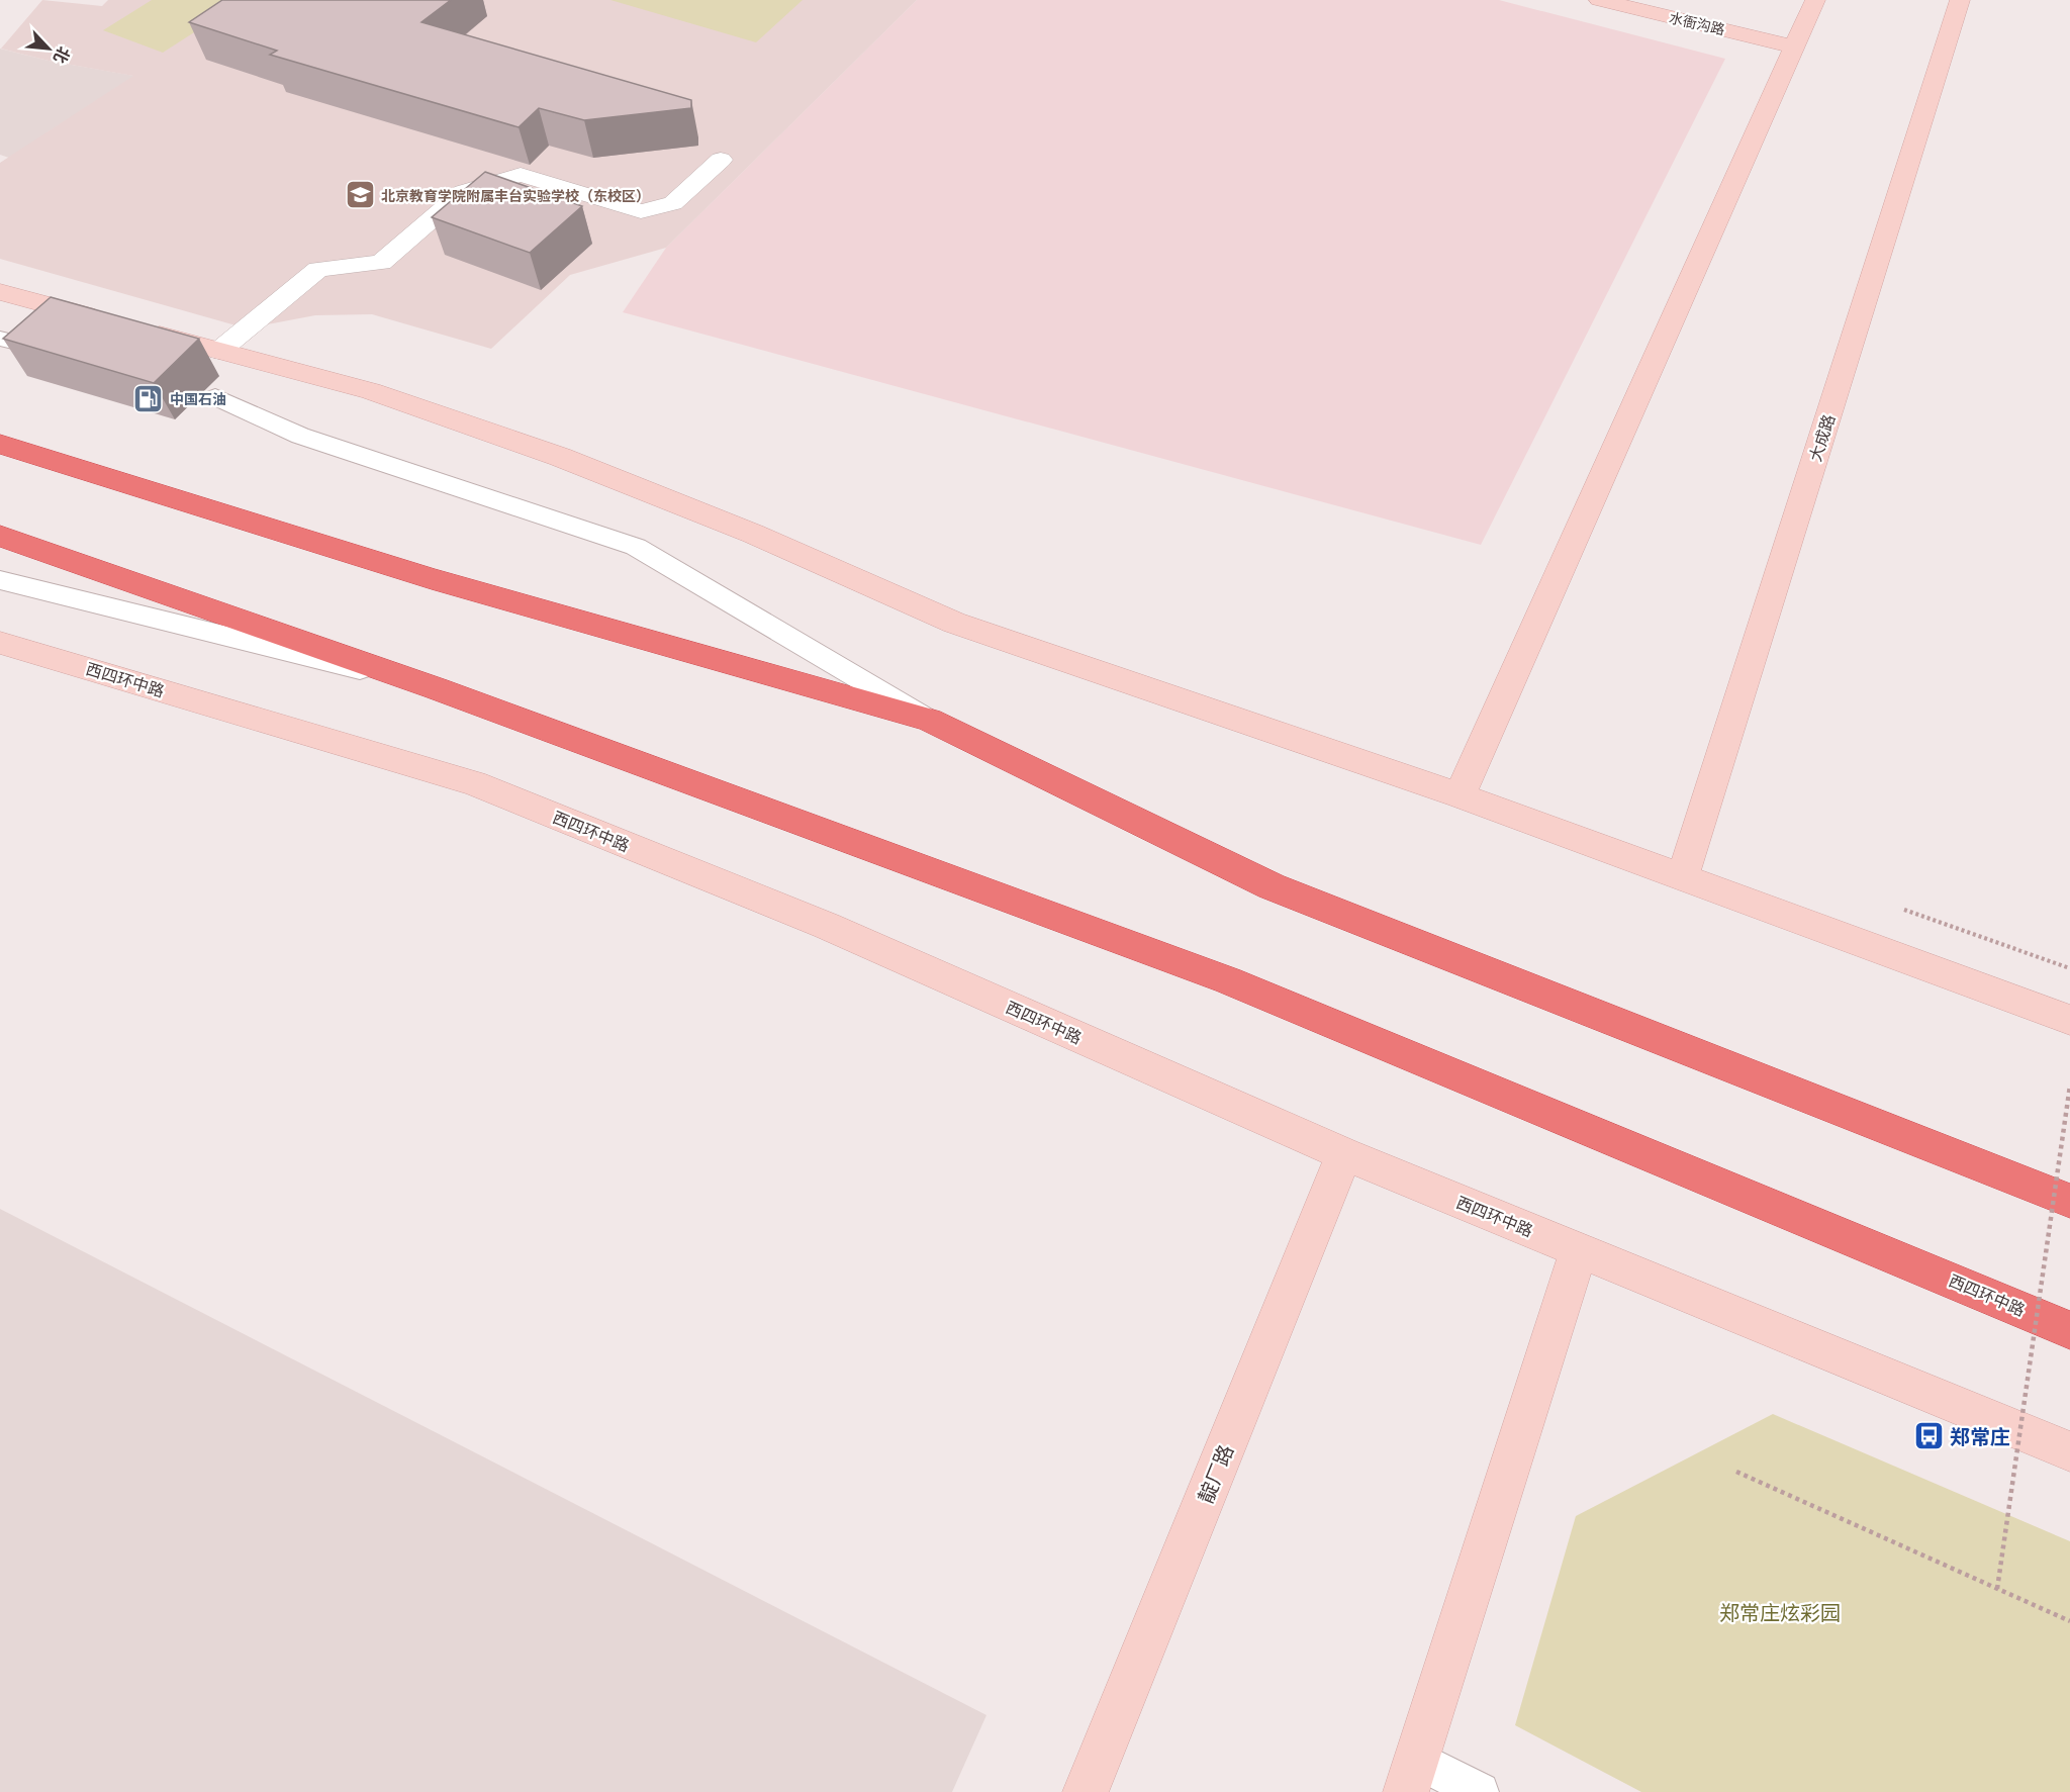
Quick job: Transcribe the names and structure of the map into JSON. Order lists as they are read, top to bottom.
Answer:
{
  "streets": {
    "highway": ["西四环中路"],
    "street": ["水衙沟路", "大成路", "靛厂路"]
  },
  "crossings": [
    ["西四环中路", "靛厂路"]
  ],
  "parks": ["郑常庄炫彩园"],
  "places": {
    "school or university": ["北京教育学院附属丰台实验学校（东校区）"],
    "fuel station": ["中国石油"],
    "bus stop": ["郑常庄"]
  },
  "north": "bottom right"
}
